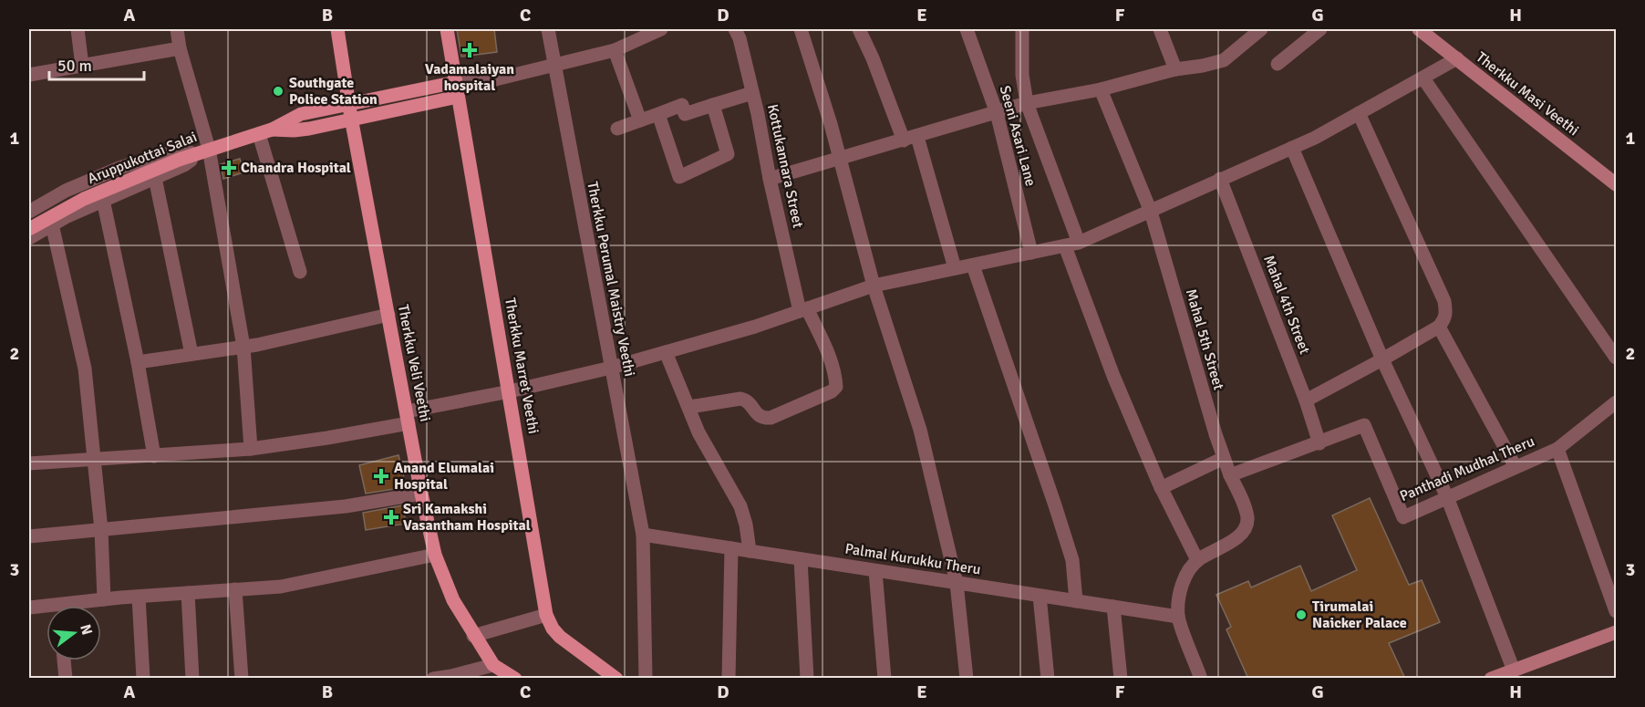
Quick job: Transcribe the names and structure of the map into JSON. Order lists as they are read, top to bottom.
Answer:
{
  "streets": {
    "main road": [
      "Therkku Masi Veethi",
      "Aruppukottai Salai",
      "Therkku Veli Veethi",
      "Therkku Marret Veethi"
    ],
    "street": [
      "Seeni Asari Lane",
      "Kottukannara Street",
      "Therkku Perumal Maistry Veethi",
      "Mahal 4th Street",
      "Mahal 5th Street",
      "Panthadi Mudhal Theru",
      "Palmal Kurukku Theru"
    ]
  },
  "crossings": [
    ["Aruppukottai Salai", "Therkku Veli Veethi"],
    ["Aruppukottai Salai", "Therkku Marret Veethi"],
    ["Therkku Perumal Maistry Veethi", "Palmal Kurukku Theru"],
    ["Mahal 4th Street", "Panthadi Mudhal Theru"],
    ["Mahal 5th Street", "Panthadi Mudhal Theru"]
  ],
  "places": {
    "health": [
      "Vadamalaiyan hospital",
      "Chandra Hospital",
      "Anand Elumalai Hospital",
      "Sri Kamakshi Vasantham Hospital"
    ],
    "other": ["Southgate Police Station", "Tirumalai Naicker Palace"]
  },
  "scale_bar": "50 m",
  "north": "right",
  "grid": {
    "columns": [
      "A",
      "B",
      "C",
      "D",
      "E",
      "F",
      "G",
      "H"
    ],
    "rows": ["1", "2", "3"]
  }
}
